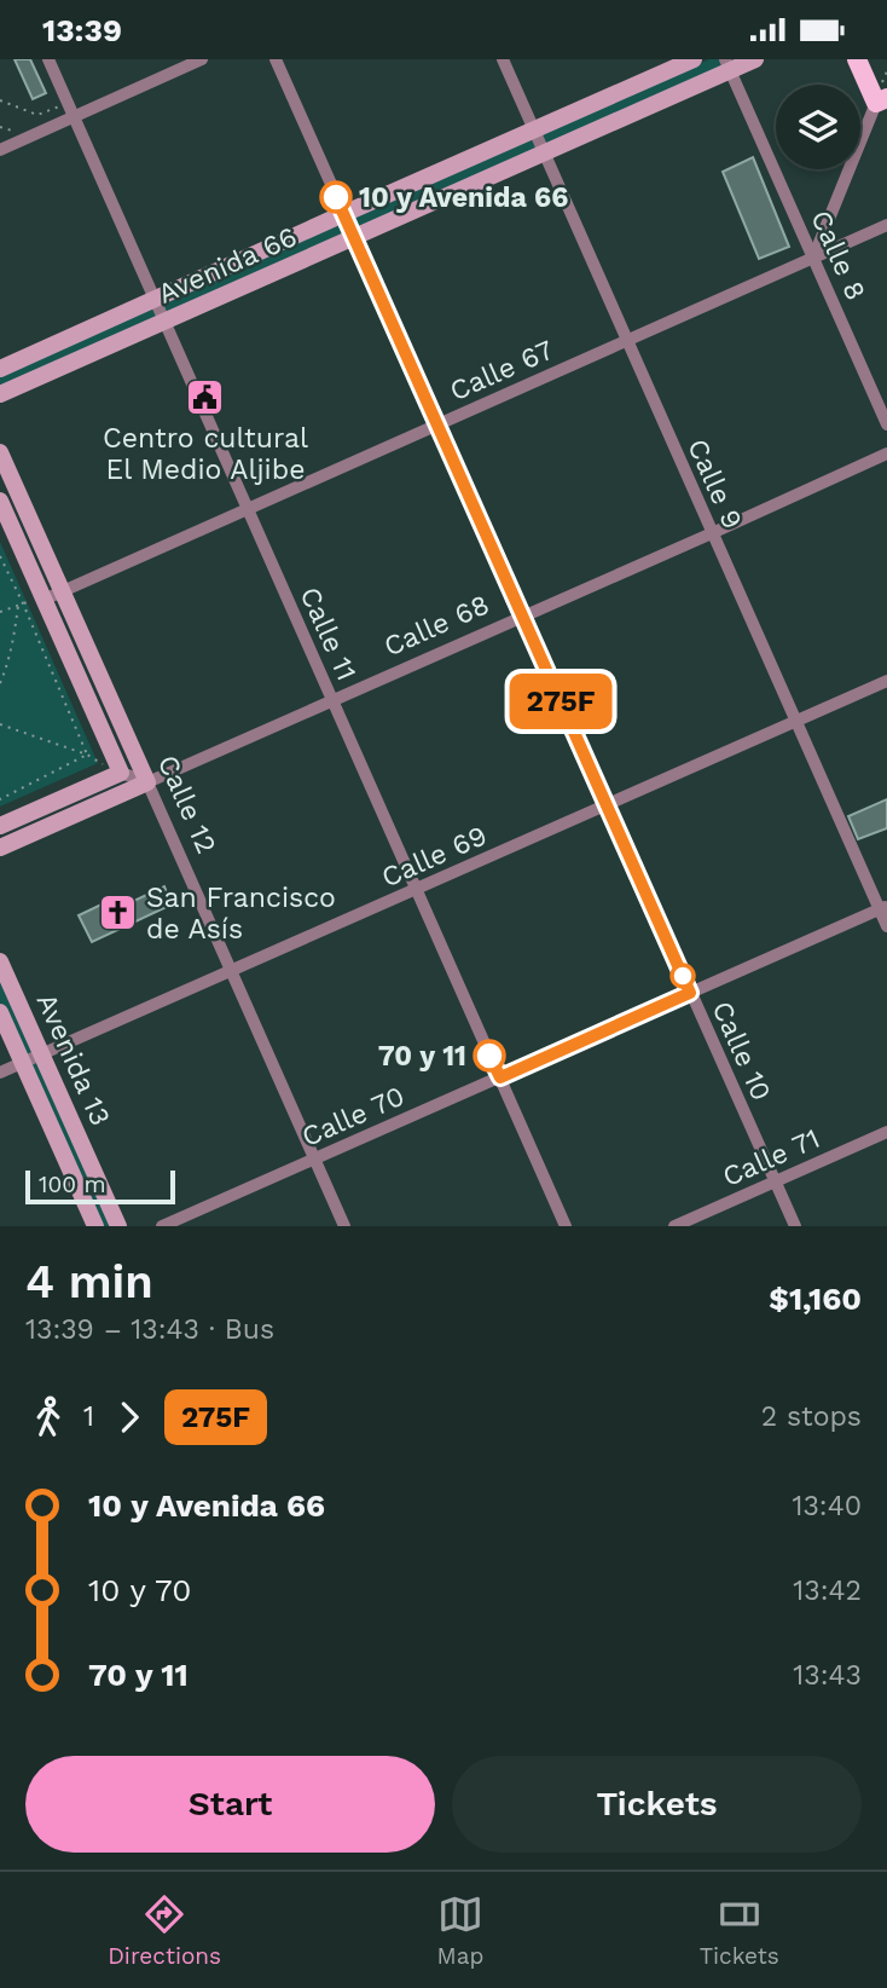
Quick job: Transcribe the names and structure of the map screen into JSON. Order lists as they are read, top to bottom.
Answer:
{
  "streets": {
    "main road": [
      "Avenida 66",
      "Calle 68",
      "Calle 12",
      "Avenida 13"
    ],
    "street": [
      "Calle 8",
      "Calle 67",
      "Calle 9",
      "Calle 11",
      "Calle 69",
      "Calle 10",
      "Calle 70",
      "Calle 71"
    ]
  },
  "crossings": [
    ["Calle 8", "Avenida 66"],
    ["Calle 8", "Calle 67"],
    ["Avenida 66", "Calle 9"],
    ["Avenida 66", "Calle 11"],
    ["Avenida 66", "Calle 10"],
    ["Calle 67", "Calle 9"],
    ["Calle 67", "Calle 11"],
    ["Calle 67", "Calle 12"],
    ["Calle 67", "Calle 10"],
    ["Calle 9", "Calle 68"],
    ["Calle 9", "Calle 69"],
    ["Calle 9", "Calle 70"],
    ["Calle 68", "Calle 11"],
    ["Calle 68", "Calle 12"],
    ["Calle 68", "Calle 10"],
    ["Calle 11", "Calle 69"],
    ["Calle 11", "Calle 70"],
    ["Calle 12", "Calle 69"],
    ["Calle 12", "Calle 70"],
    ["Calle 69", "Calle 10"],
    ["Calle 69", "Avenida 13"],
    ["Calle 10", "Calle 70"],
    ["Calle 10", "Calle 71"]
  ],
  "places": {
    "other": ["10 y Avenida 66", "70 y 11"],
    "public building": ["Centro cultural El Medio Aljibe"],
    "church": ["San Francisco de Asís"]
  },
  "lines": ["bus line 275F"],
  "scale_bar": "100 m",
  "page": {
    "status": "13:39",
    "on_map": "275F",
    "scale": "100 m",
    "heading": ["4 min", "13:39 – 13:43 · Bus", "$1,160"],
    "legs": ["1", "275F", "2 stops"],
    "list": [
      {
        "name": "10 y Avenida 66",
        "value": "13:40"
      },
      {
        "name": "10 y 70",
        "value": "13:42"
      },
      {
        "name": "70 y 11",
        "value": "13:43"
      }
    ],
    "buttons": ["Start", "Tickets"],
    "tabs": ["Directions", "Map", "Tickets"]
  }
}
